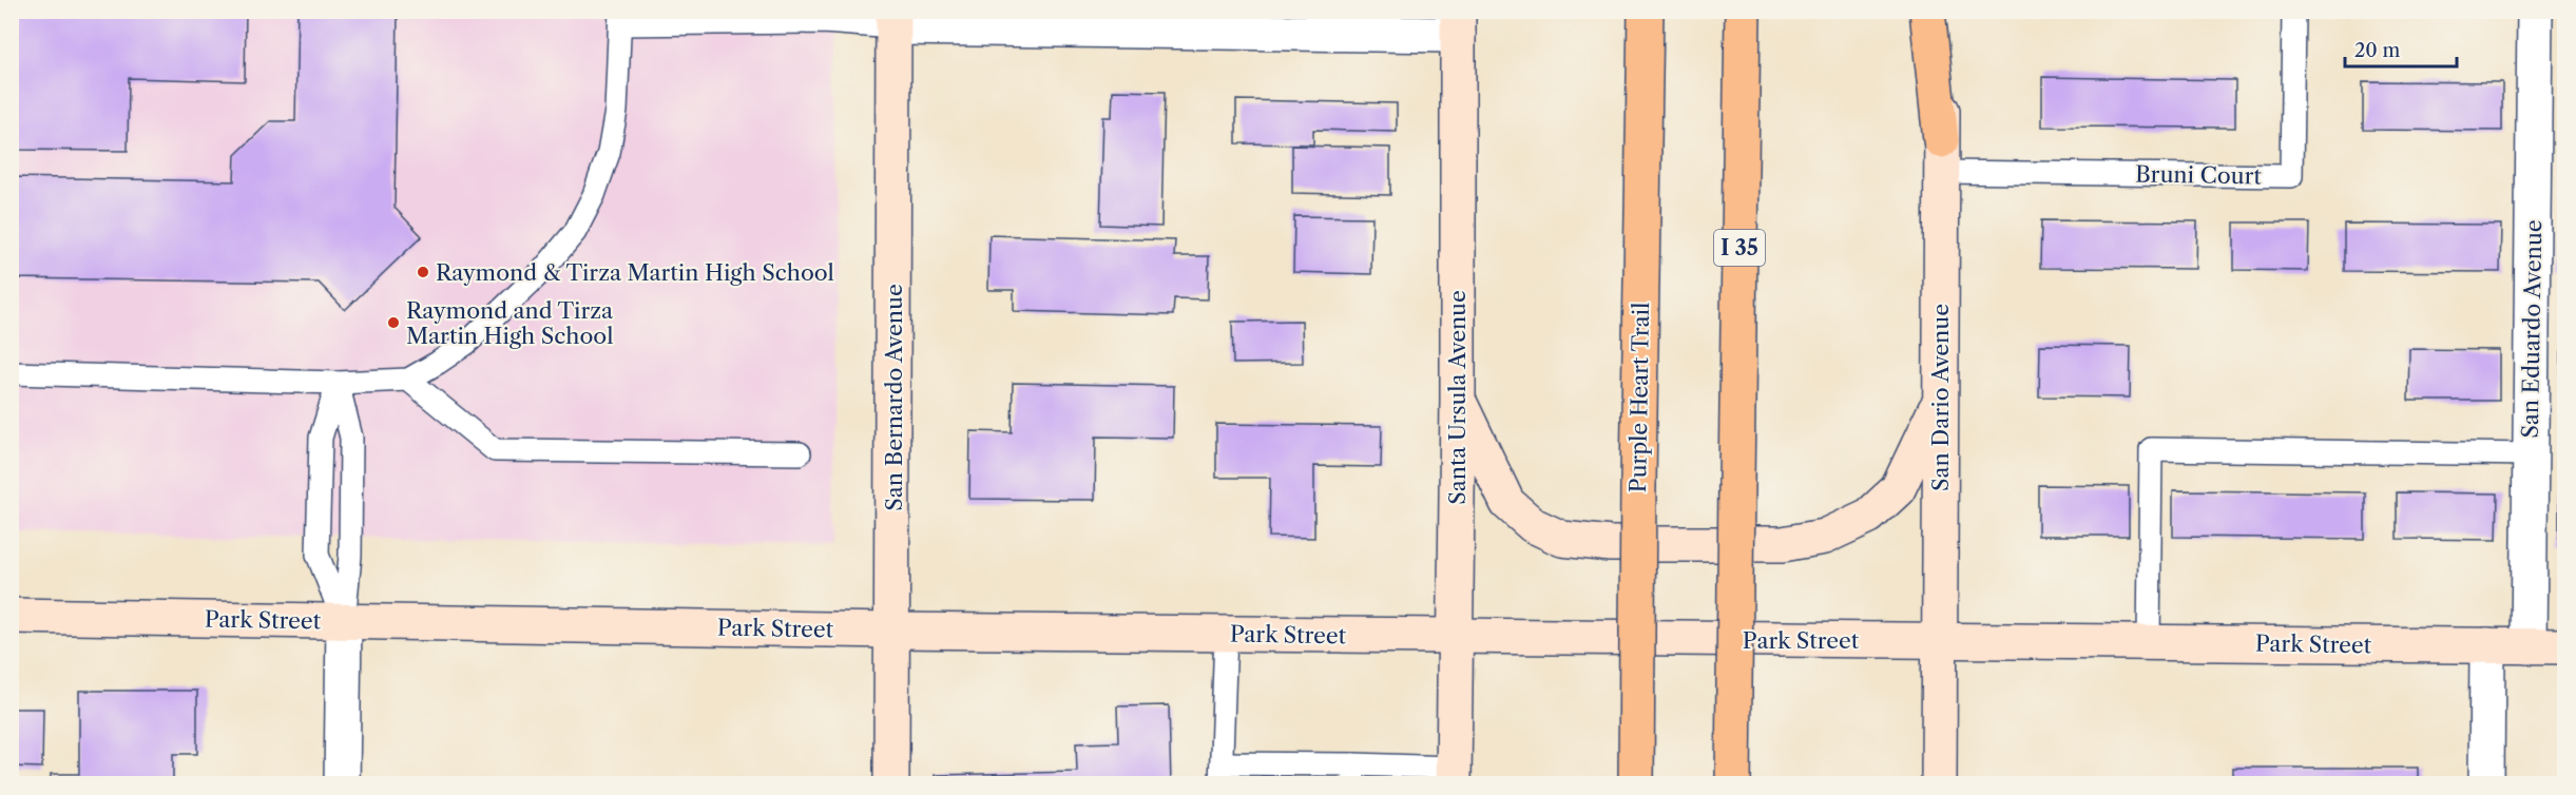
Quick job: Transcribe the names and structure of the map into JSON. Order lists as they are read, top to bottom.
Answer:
{
  "streets": {
    "highway": ["I 35", "Purple Heart Trail"],
    "main road": [
      "San Bernardo Avenue",
      "Santa Ursula Avenue",
      "San Dario Avenue",
      "Park Street"
    ],
    "street": ["San Eduardo Avenue"],
    "lane": ["Bruni Court"]
  },
  "crossings": [
    ["Bruni Court", "San Dario Avenue"],
    ["San Eduardo Avenue", "Park Street"],
    ["San Bernardo Avenue", "Park Street"],
    ["Santa Ursula Avenue", "Park Street"],
    ["San Dario Avenue", "Park Street"]
  ],
  "places": ["Raymond & Tirza Martin High School", "Raymond and Tirza Martin High School"],
  "scale_bar": "20 m"
}
